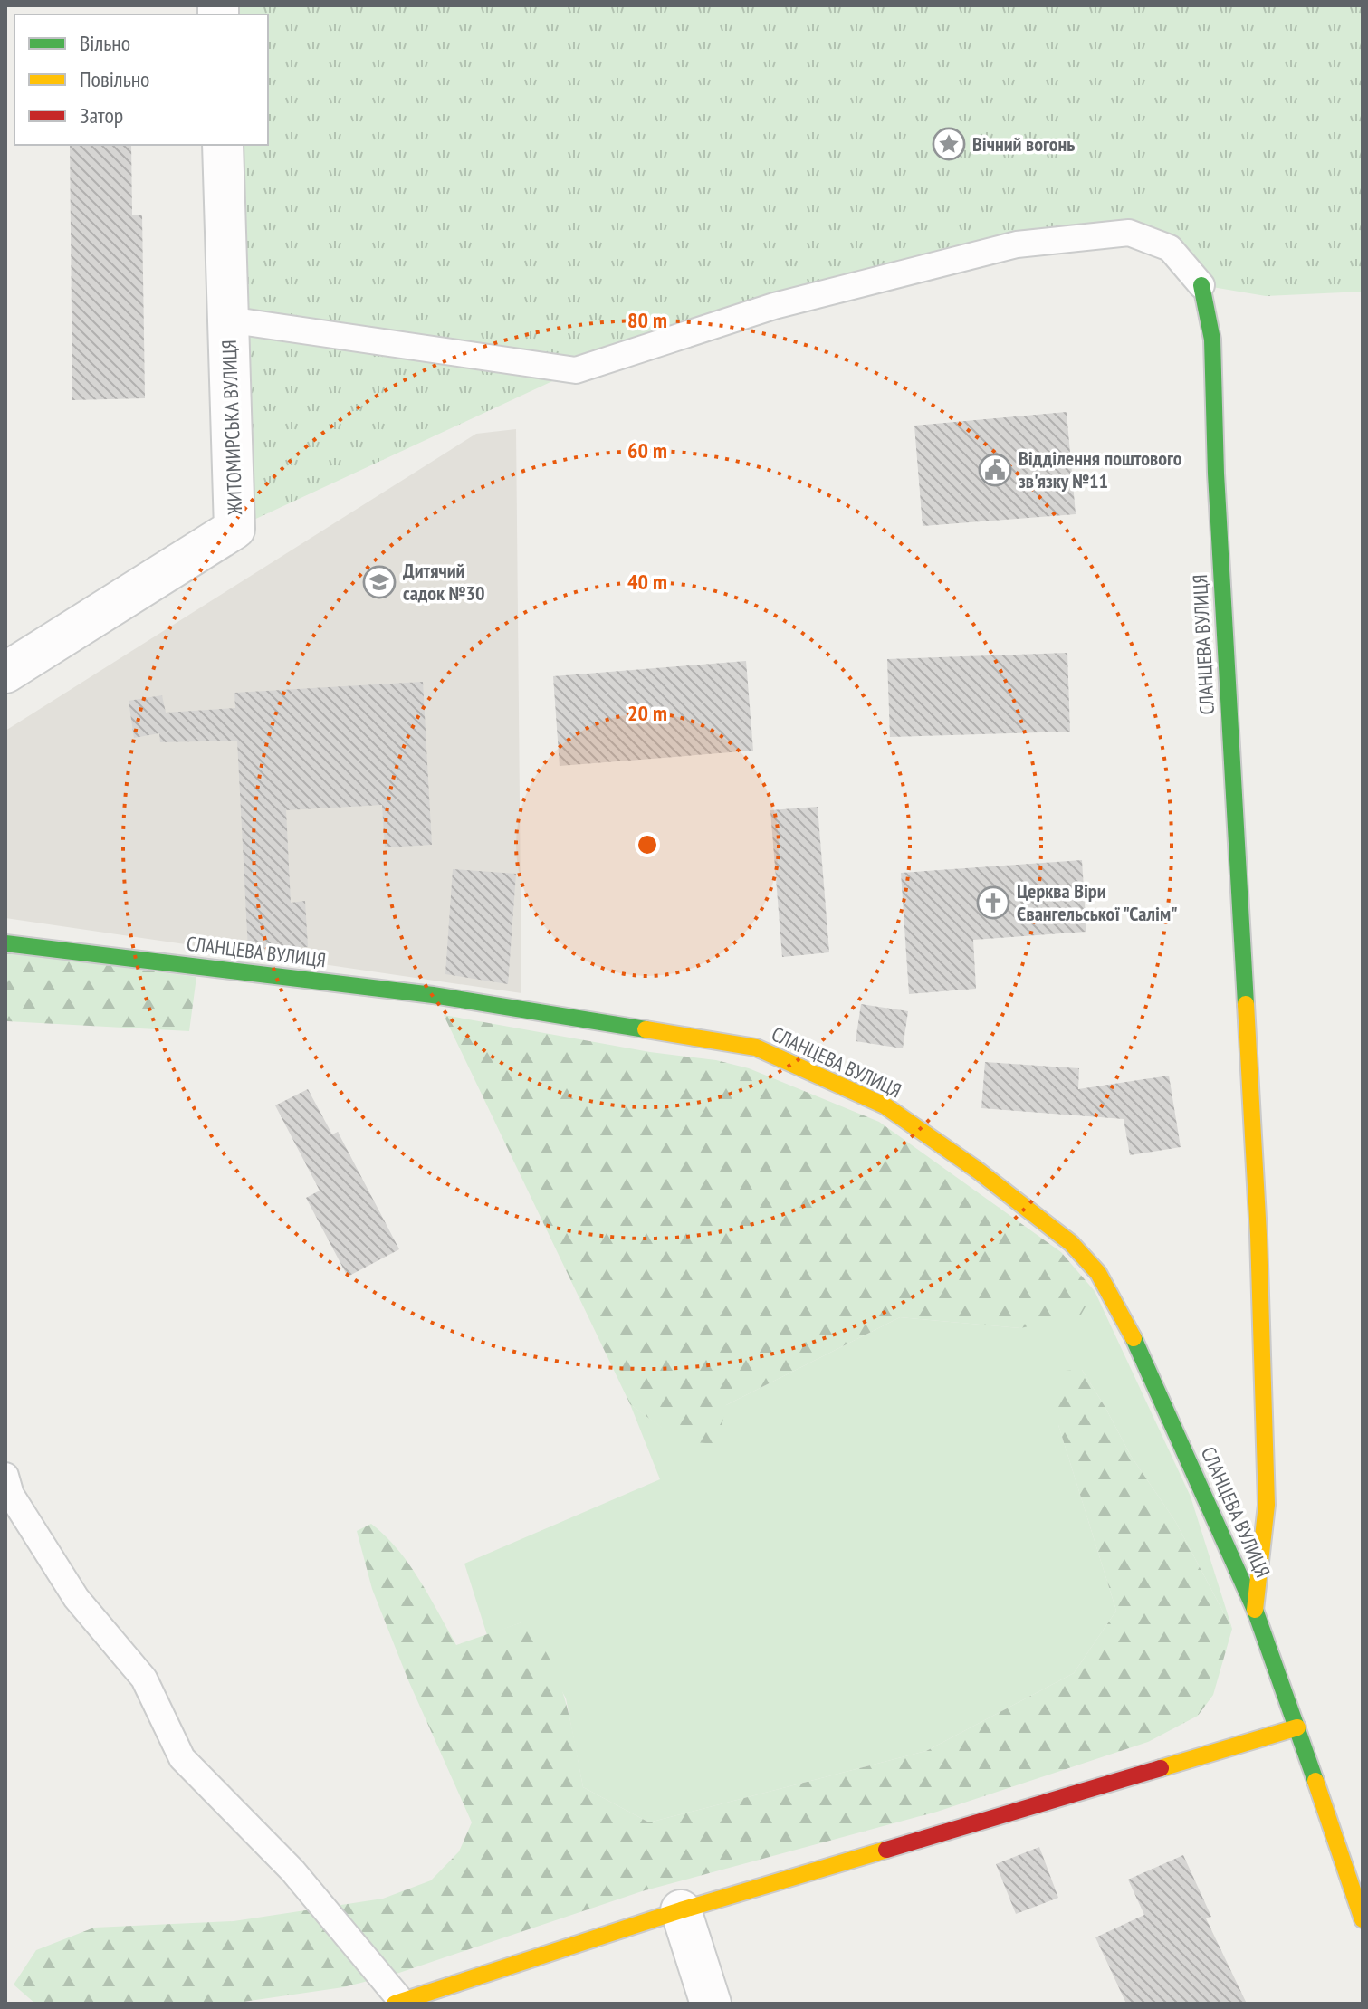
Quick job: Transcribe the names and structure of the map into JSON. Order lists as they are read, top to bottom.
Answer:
{
  "streets": {
    "street": ["ЖИТОМИРСЬКА ВУЛИЦЯ", "СЛАНЦЕВА ВУЛИЦЯ"]
  },
  "places": {
    "place": ["Вічний вогонь"],
    "public building": ["Відділення поштового зв'язку №11"],
    "school or university": ["Дитячий садок №30"],
    "church": ["Церква Віри Євангельської \"Салім\""]
  },
  "legend": ["Вільно", "Повільно", "Затор"],
  "rings": [
    "80 m",
    "60 m",
    "40 m",
    "20 m"
  ]
}
